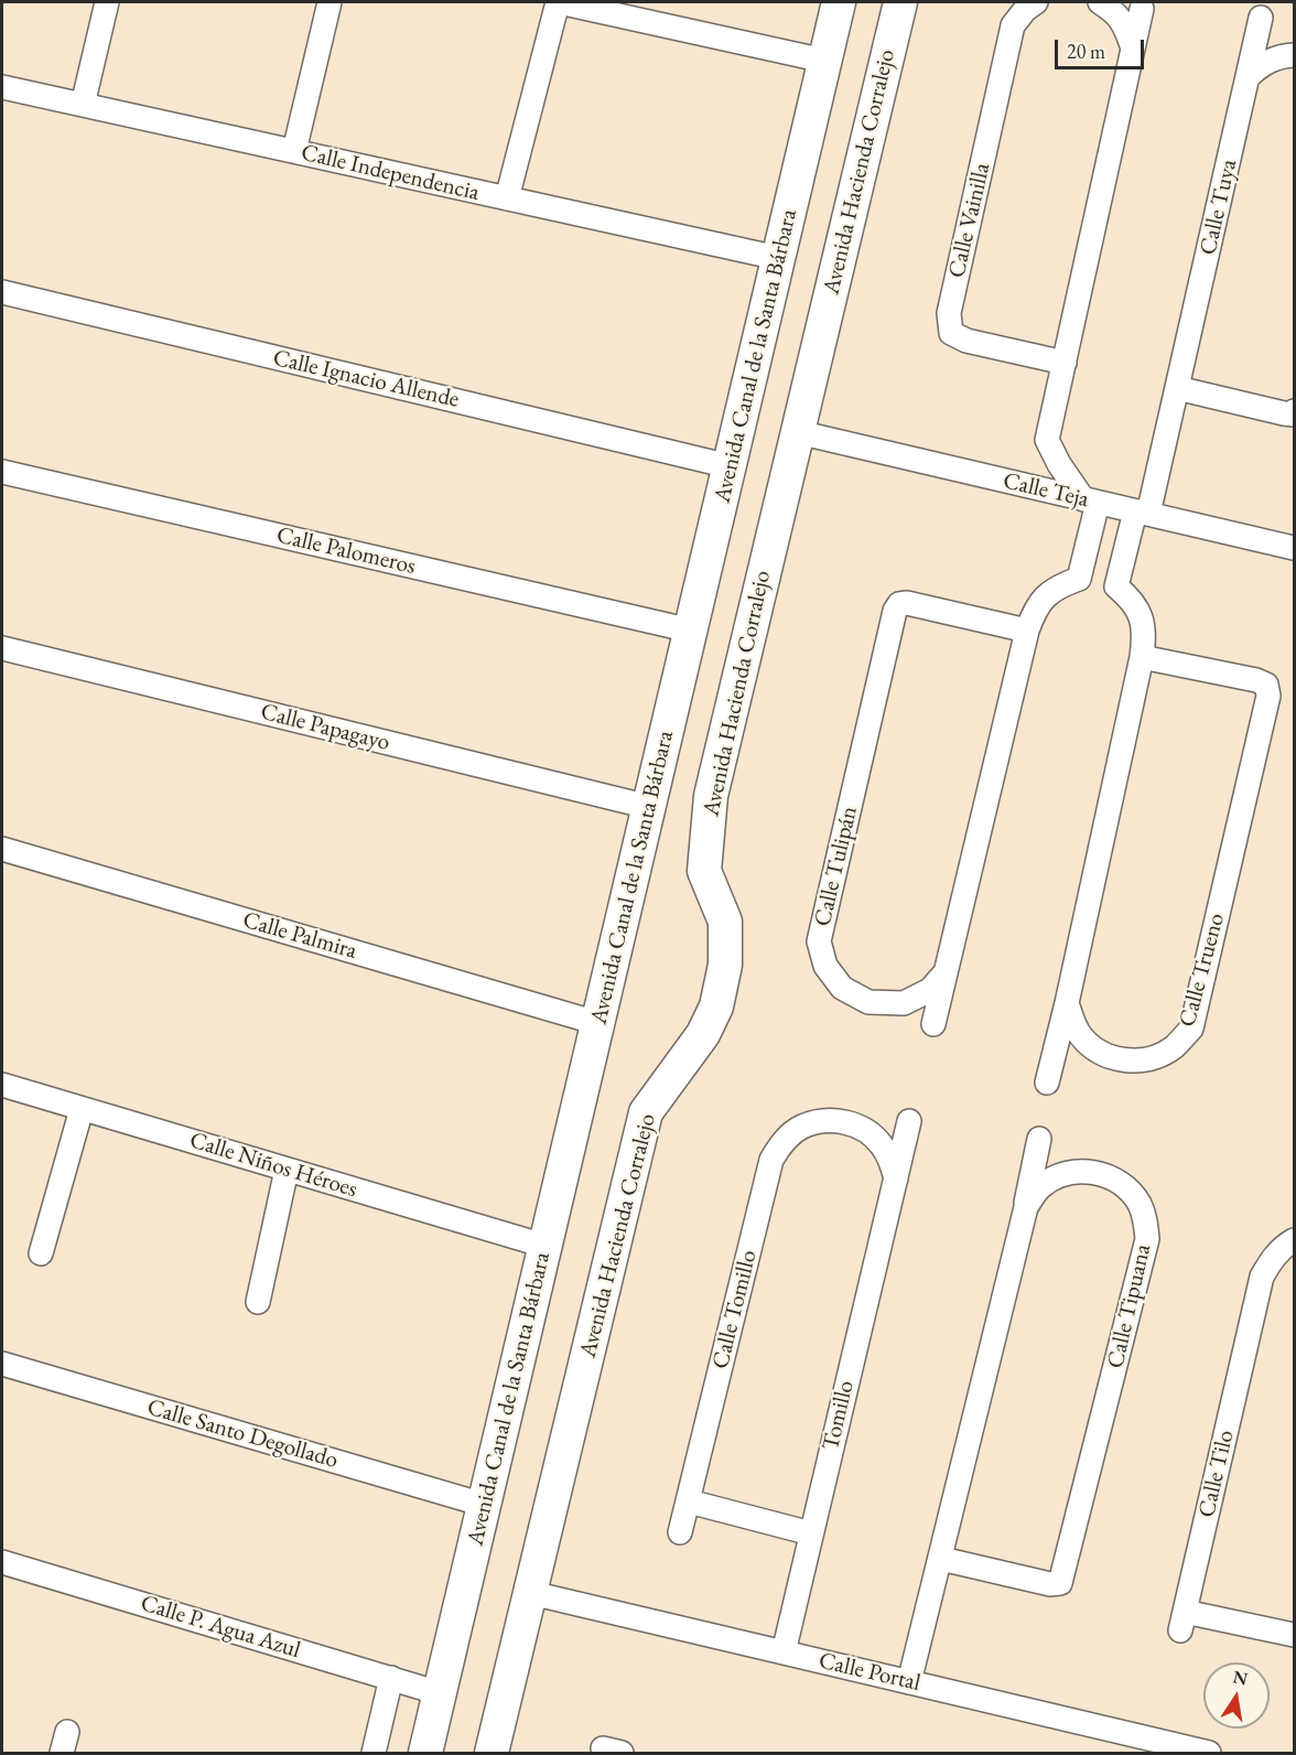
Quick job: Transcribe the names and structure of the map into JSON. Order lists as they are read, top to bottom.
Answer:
{
  "streets": {
    "main road": ["Avenida Hacienda Corralejo", "Avenida Canal de la Santa Bárbara"],
    "street": [
      "Calle Independencia",
      "Calle Tuya",
      "Calle Vainilla",
      "Calle Ignacio Allende",
      "Calle Teja",
      "Calle Palomeros",
      "Calle Papagayo",
      "Calle Tulipán",
      "Calle Palmira",
      "Calle Trueno",
      "Calle Niños Héroes",
      "Calle Tipuana",
      "Calle Tomillo",
      "Tomillo",
      "Calle Santo Degollado",
      "Calle Tilo",
      "Calle P. Agua Azul",
      "Calle Portal"
    ]
  },
  "crossings": [
    ["Avenida Hacienda Corralejo", "Calle Teja"],
    ["Avenida Hacienda Corralejo", "Calle Portal"],
    ["Calle Independencia", "Avenida Canal de la Santa Bárbara"],
    ["Calle Tuya", "Calle Teja"],
    ["Avenida Canal de la Santa Bárbara", "Calle Ignacio Allende"],
    ["Avenida Canal de la Santa Bárbara", "Calle Palomeros"],
    ["Avenida Canal de la Santa Bárbara", "Calle Papagayo"],
    ["Avenida Canal de la Santa Bárbara", "Calle Palmira"],
    ["Avenida Canal de la Santa Bárbara", "Calle Niños Héroes"],
    ["Avenida Canal de la Santa Bárbara", "Calle Santo Degollado"],
    ["Avenida Canal de la Santa Bárbara", "Calle P. Agua Azul"],
    ["Calle Tipuana", "Calle Portal"],
    ["Calle Tomillo", "Tomillo"],
    ["Tomillo", "Calle Portal"]
  ],
  "scale_bar": "20 m",
  "north": "top"
}
